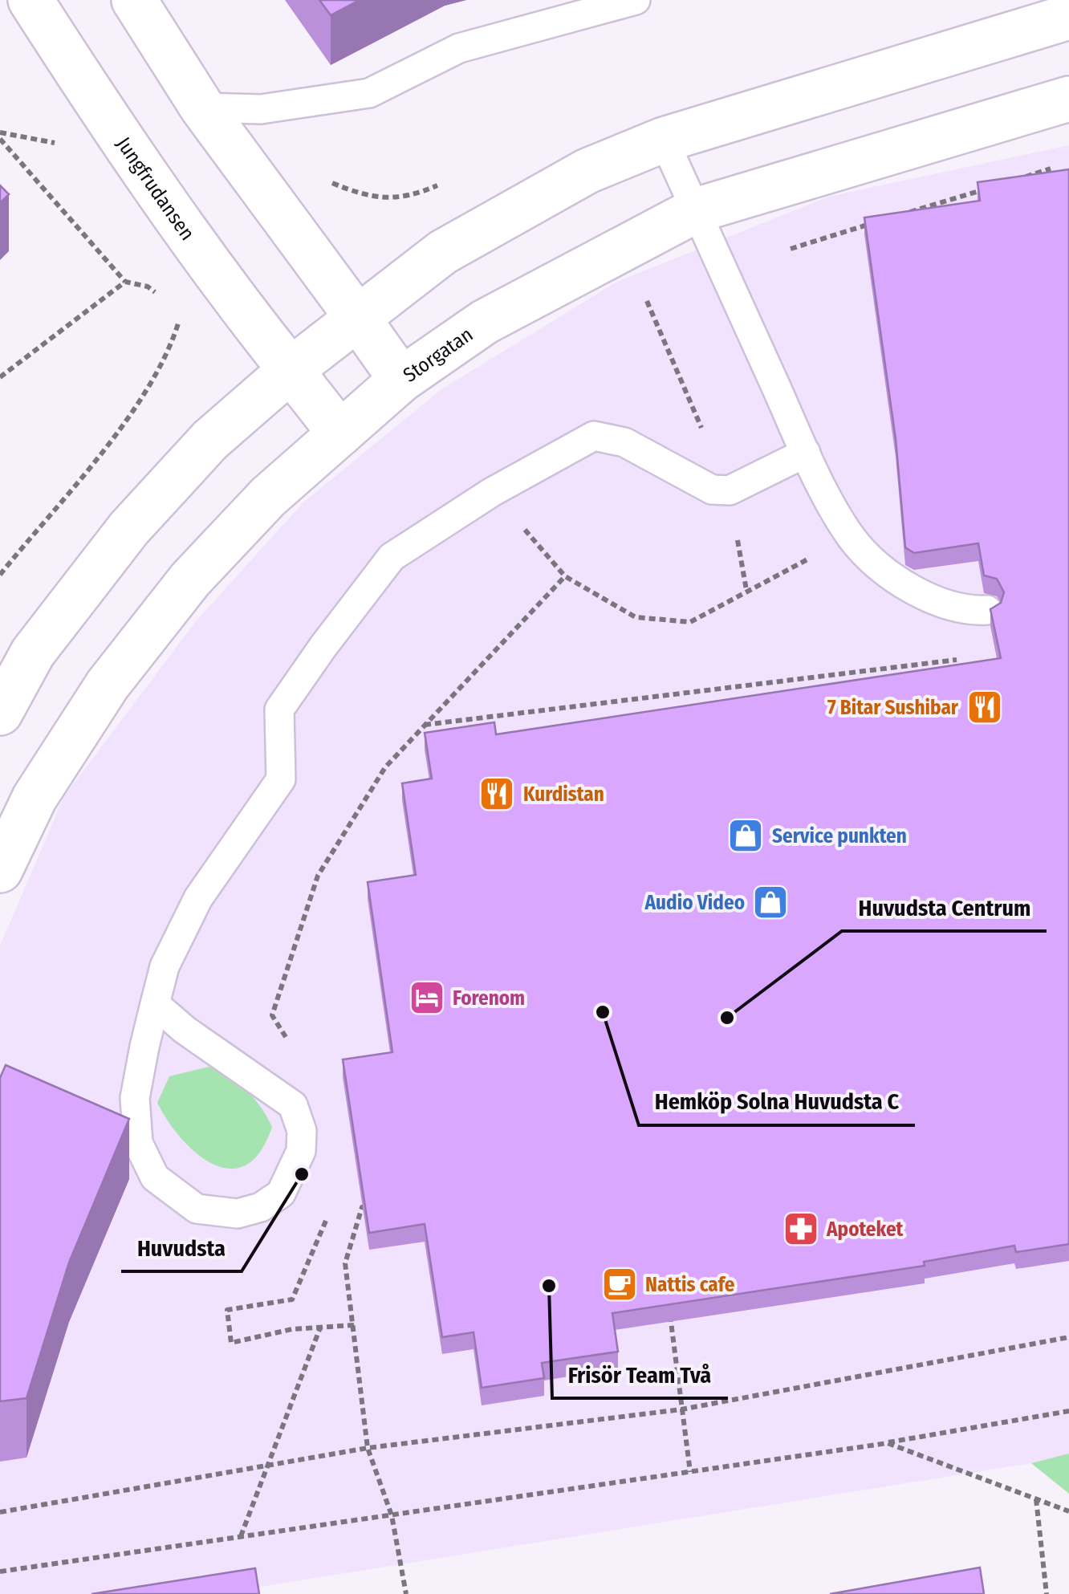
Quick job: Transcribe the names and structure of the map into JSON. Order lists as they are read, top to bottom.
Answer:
{
  "streets": {
    "street": ["Jungfrudansen", "Storgatan"]
  },
  "crossings": [
    ["Jungfrudansen", "Storgatan"]
  ],
  "places": {
    "restaurant": ["7 Bitar Sushibar", "Kurdistan"],
    "shop": ["Service punkten", "Audio Video"],
    "hotel": ["Forenom"],
    "other": [
      "Hemköp Solna Huvudsta C",
      "Huvudsta Centrum",
      "Huvudsta",
      "Frisör Team Två"
    ],
    "pharmacy": ["Apoteket"],
    "cafe": ["Nattis cafe"]
  }
}
